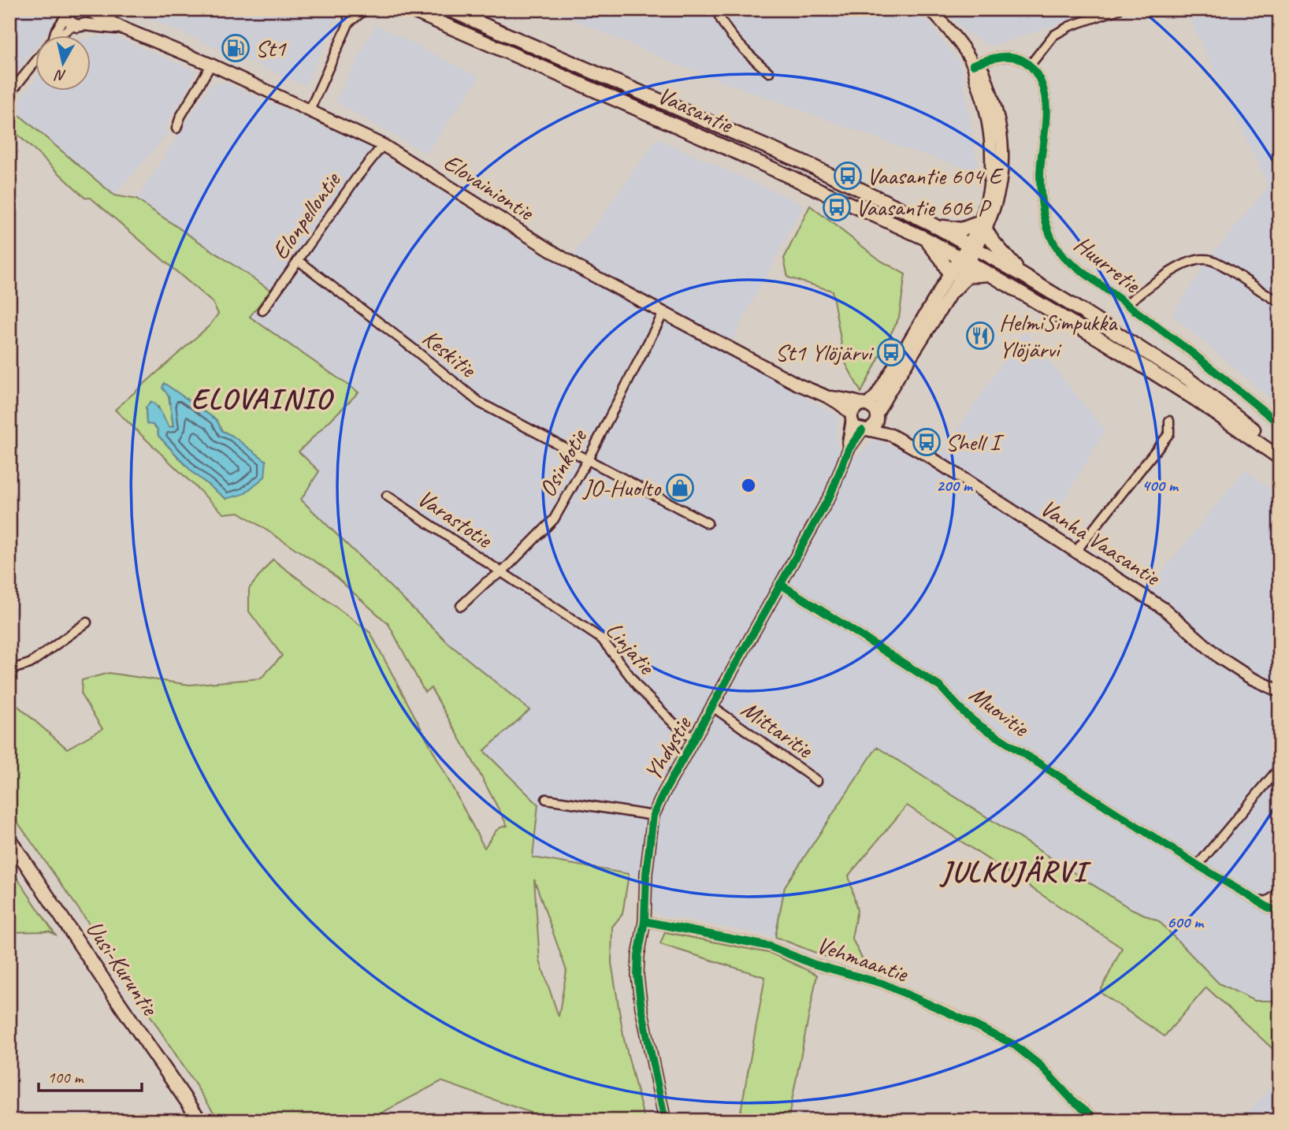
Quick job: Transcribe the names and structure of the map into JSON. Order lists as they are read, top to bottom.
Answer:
{
  "streets": {
    "main road": [
      "Vaasantie",
      "Elovainiontie",
      "Vanha Vaasantie",
      "Uusi-Kuruntie"
    ],
    "street": [
      "Elonpellontie",
      "Huurretie",
      "Keskitie",
      "Osinkotie",
      "Varastotie",
      "Linjatie",
      "Muovitie",
      "Mittaritie",
      "Yhdystie",
      "Vehmaantie"
    ]
  },
  "crossings": [
    ["Elovainiontie", "Elonpellontie"],
    ["Elovainiontie", "Osinkotie"],
    ["Elovainiontie", "Vanha Vaasantie"],
    ["Elovainiontie", "Yhdystie"],
    ["Elonpellontie", "Keskitie"],
    ["Keskitie", "Osinkotie"],
    ["Osinkotie", "Varastotie"],
    ["Osinkotie", "Linjatie"],
    ["Varastotie", "Linjatie"],
    ["Vanha Vaasantie", "Yhdystie"],
    ["Linjatie", "Yhdystie"],
    ["Muovitie", "Yhdystie"],
    ["Mittaritie", "Yhdystie"],
    ["Yhdystie", "Vehmaantie"]
  ],
  "districts": ["ELOVAINIO", "JULKUJÄRVI"],
  "places": {
    "fuel station": ["St1"],
    "bus stop": [
      "Vaasantie 604 E",
      "Vaasantie 606 P",
      "St1 Ylöjärvi",
      "Shell I"
    ],
    "restaurant": ["HelmiSimpukka Ylöjärvi"],
    "shop": ["JO-Huolto"]
  },
  "scale_bar": "100 m",
  "north": "bottom",
  "rings": ["200 m", "400 m", "600 m"]
}
